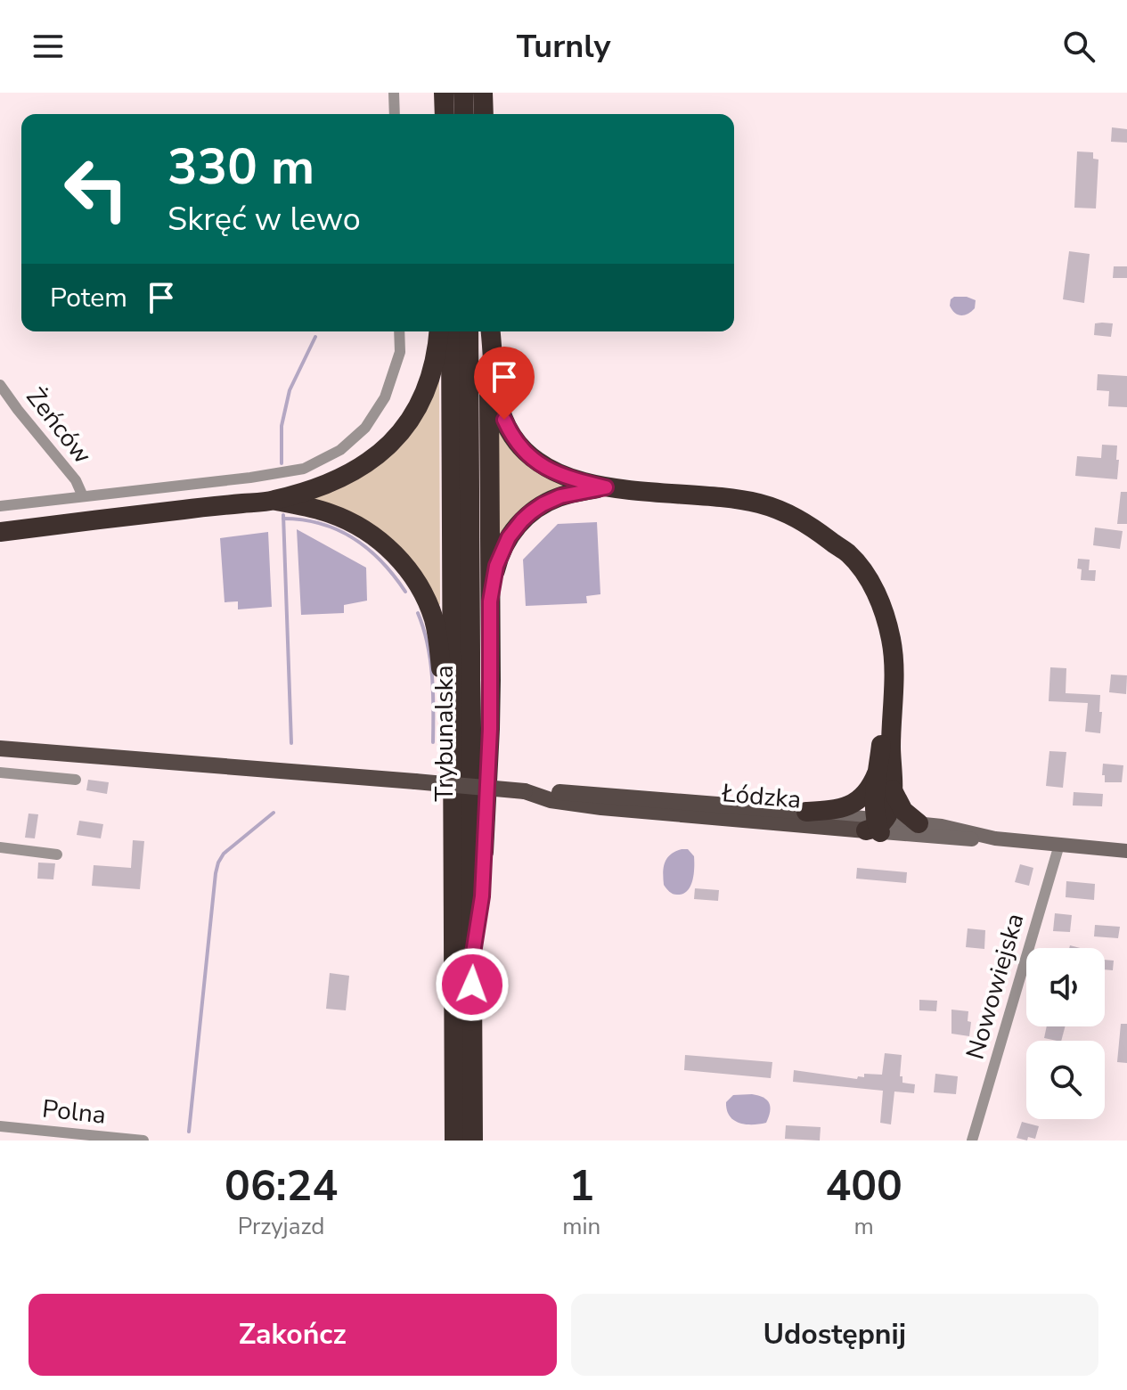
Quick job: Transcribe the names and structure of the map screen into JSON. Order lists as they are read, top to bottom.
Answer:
{
  "streets": {
    "highway": ["Trybunalska"],
    "main road": ["Łódzka"],
    "street": ["Żeńców", "Nowowiejska", "Polna"]
  },
  "crossings": [
    ["Łódzka", "Nowowiejska"]
  ],
  "page": {
    "header": "Turnly",
    "turn": ["330 m", "Skręć w lewo"],
    "then": "Potem",
    "eta": [
      "06:24",
      "Przyjazd",
      "1",
      "min",
      "400",
      "m"
    ],
    "buttons": ["Zakończ", "Udostępnij"]
  }
}
